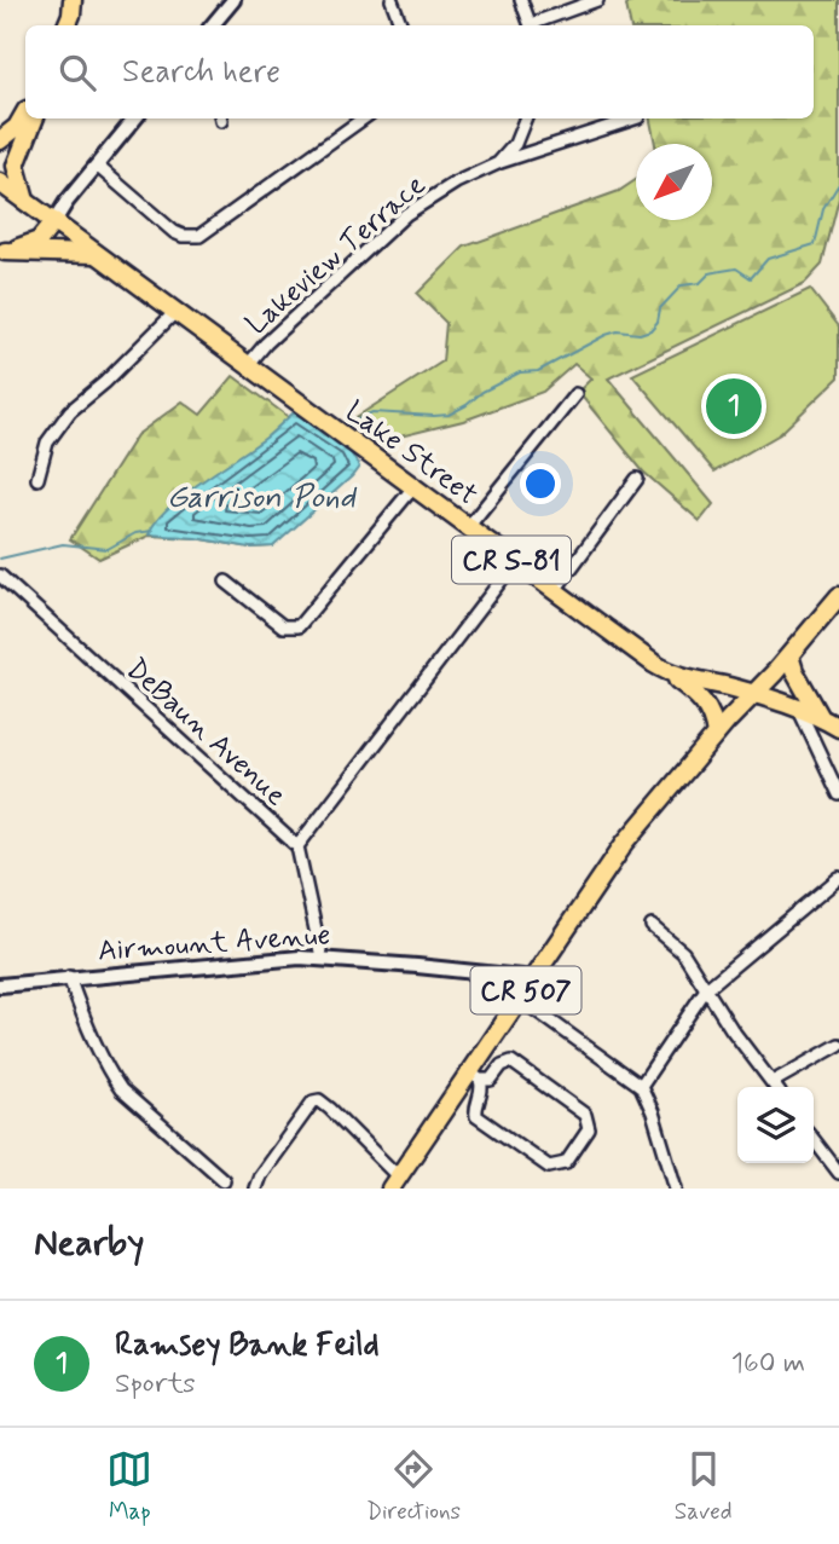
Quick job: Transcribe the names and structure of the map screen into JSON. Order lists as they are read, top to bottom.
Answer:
{
  "streets": {
    "main road": ["Lake Street", "CR S-81", "CR 507"],
    "street": ["Lakeview Terrace", "DeBaun Avenue", "Airmount Avenue"]
  },
  "crossings": [
    ["Lakeview Terrace", "Lake Street"],
    ["Lake Street", "CR 507"],
    ["DeBaun Avenue", "Airmount Avenue"],
    ["Airmount Avenue", "CR 507"]
  ],
  "water": ["Garrison Pond"],
  "north": "bottom left",
  "page": {
    "search": "Search here",
    "pins": "1",
    "heading": "Nearby",
    "list": [
      {
        "mark": "1",
        "name": "Ramsey Bank Feild",
        "note": "Sports",
        "value": "160 m"
      }
    ],
    "nav": ["Map", "Directions", "Saved"]
  }
}
